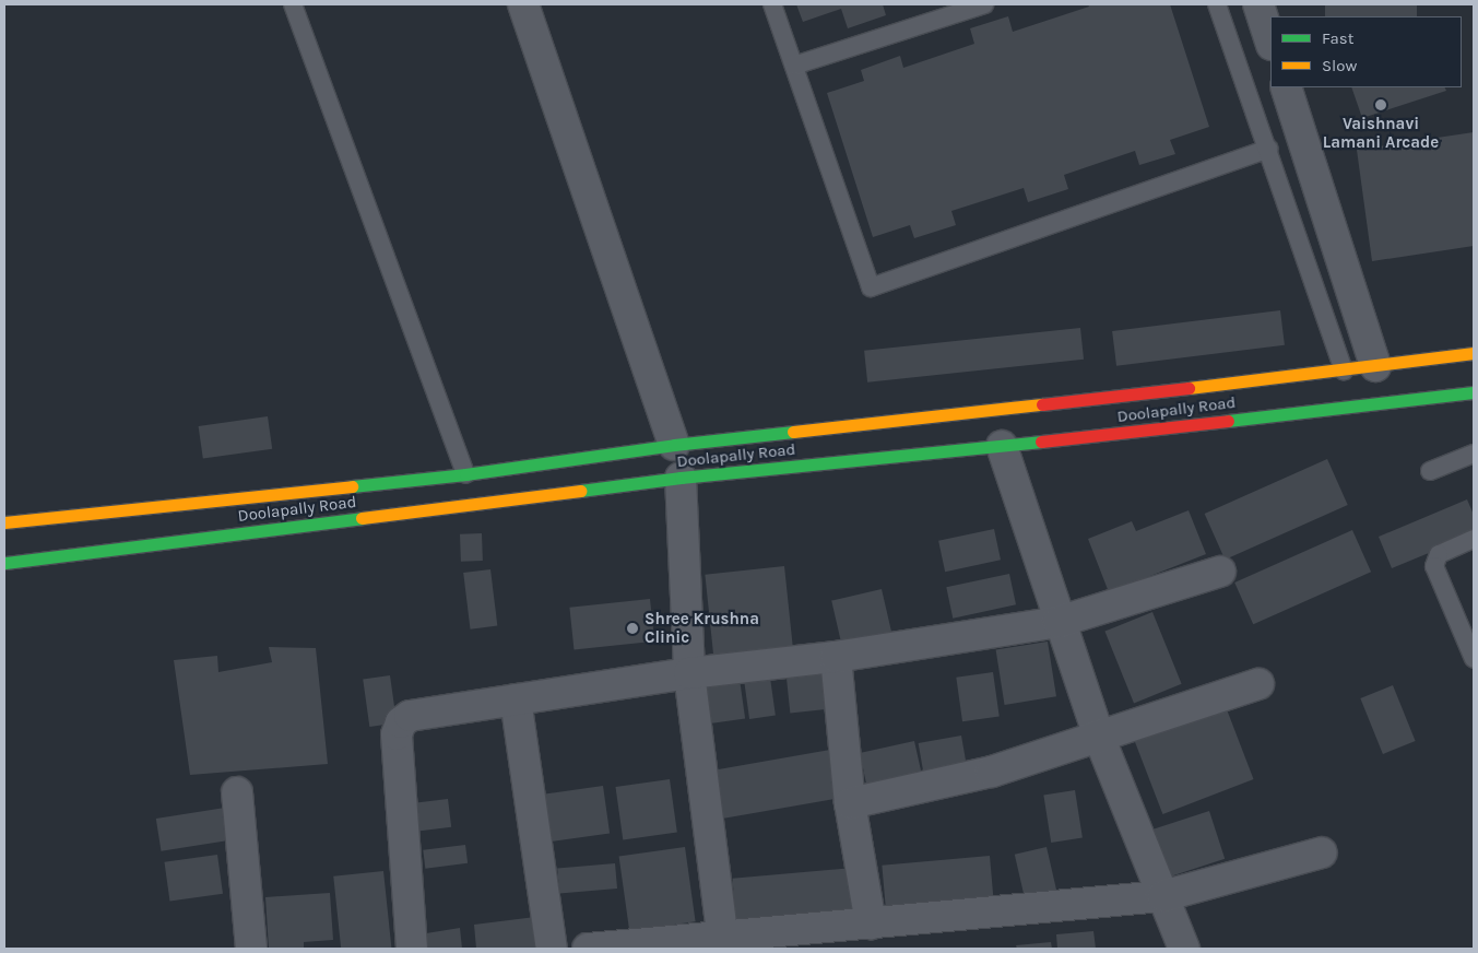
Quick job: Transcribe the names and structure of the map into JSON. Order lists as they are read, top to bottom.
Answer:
{
  "streets": {
    "main road": ["Doolapally Road"]
  },
  "places": ["Vaishnavi Lamani Arcade", "Shree Krushna Clinic"],
  "legend": ["Fast", "Slow"]
}
